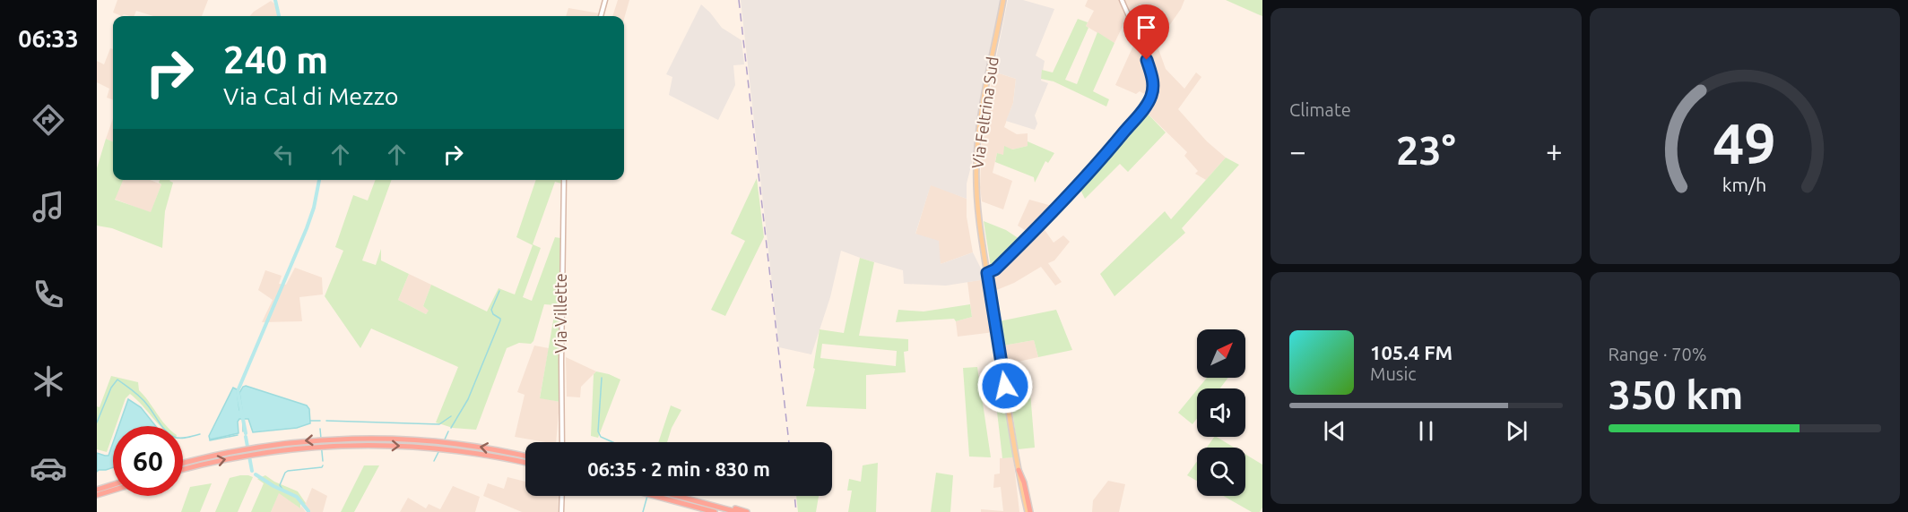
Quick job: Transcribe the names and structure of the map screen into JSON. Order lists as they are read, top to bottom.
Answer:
{
  "streets": {
    "main road": ["Via Feltrina Sud"],
    "street": ["Via Villette"]
  },
  "north": "top right",
  "page": {
    "tabs": "06:33",
    "tile": [
      "Climate",
      ["Range · 70%", "350 km"]
    ],
    "turn": ["240 m", "Via Cal di Mezzo"],
    "heat": ["−", "23°", "+"],
    "song": ["105.4 FM", "Music"],
    "limit": "60",
    "trip": "06:35 · 2 min · 830 m",
    "gauge": ["49", "km/h"]
  }
}
